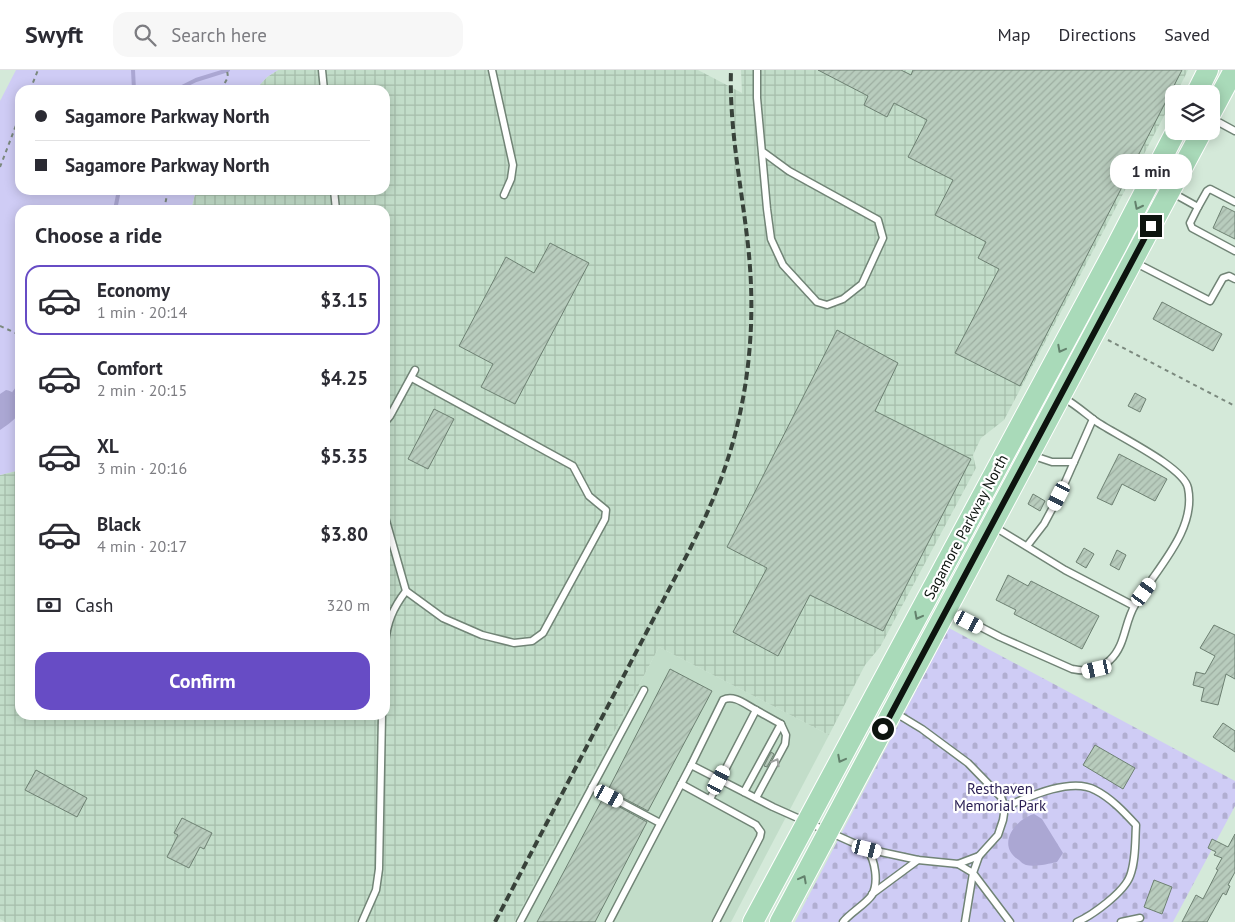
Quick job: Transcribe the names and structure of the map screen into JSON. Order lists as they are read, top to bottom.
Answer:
{
  "streets": {
    "main road": ["Sagamore Parkway North"]
  },
  "parks": ["Resthaven Memorial Park"],
  "page": {
    "header": "Swyft",
    "search": "Search here",
    "nav": ["Map", "Directions", "Saved"],
    "banner": ["Sagamore Parkway North", "Sagamore Parkway North"],
    "bubble": "1 min",
    "heading": "Choose a ride",
    "list": [
      {
        "name": "Economy",
        "note": "1 min · 20:14",
        "value": "$3.15"
      },
      {
        "name": "Comfort",
        "note": "2 min · 20:15",
        "value": "$4.25"
      },
      {
        "name": "XL",
        "note": "3 min · 20:16",
        "value": "$5.35"
      },
      {
        "name": "Black",
        "note": "4 min · 20:17",
        "value": "$3.80"
      }
    ],
    "pay": ["Cash", "320 m"],
    "buttons": "Confirm"
  }
}
